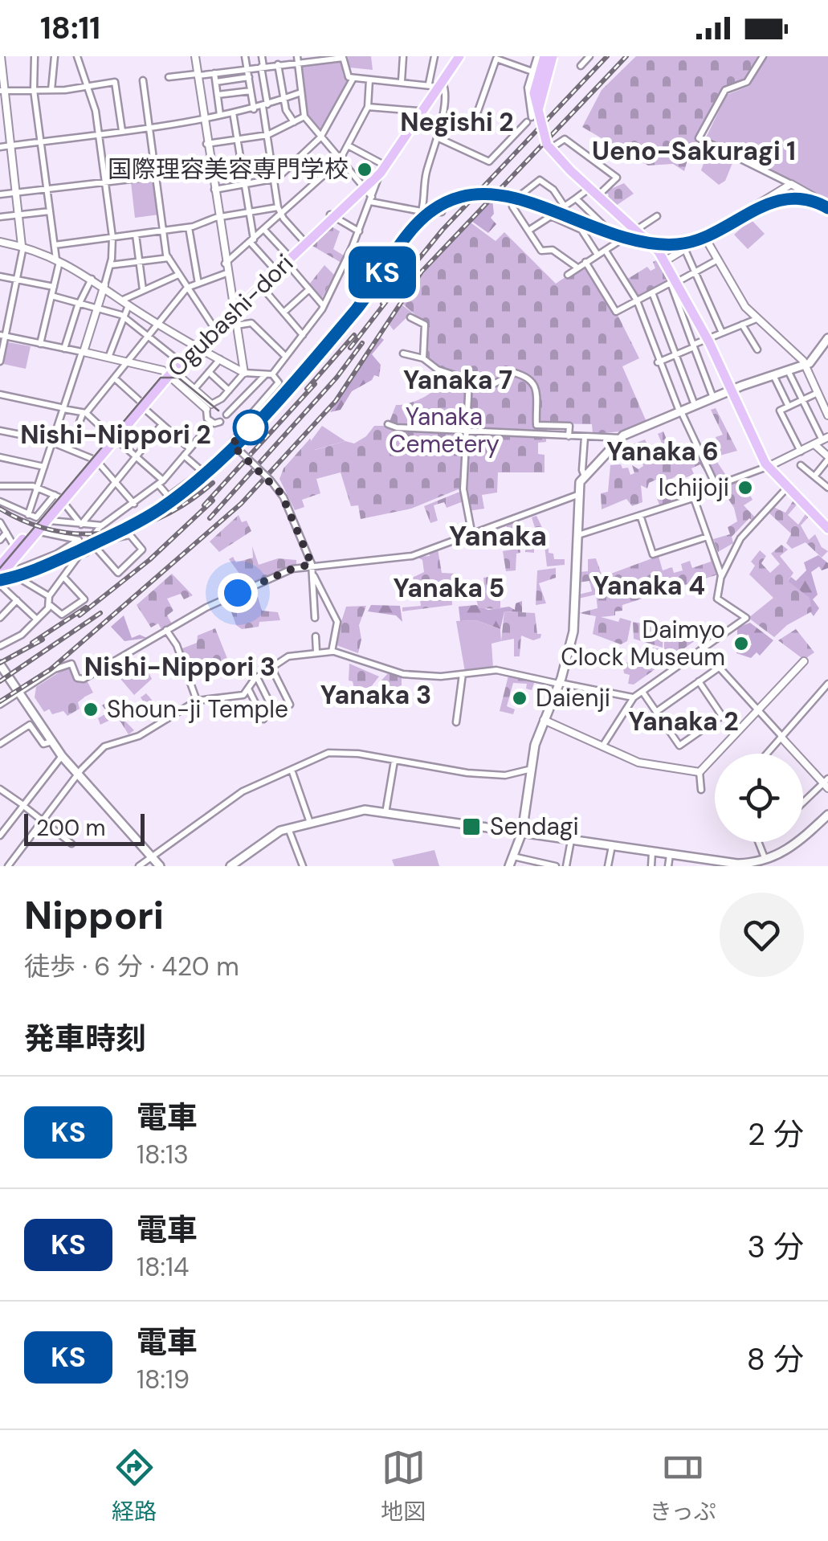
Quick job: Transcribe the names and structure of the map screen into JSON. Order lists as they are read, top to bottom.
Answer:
{
  "streets": {
    "main road": ["Ogubashi-dori"]
  },
  "districts": [
    "Negishi 2",
    "Ueno-Sakuragi 1",
    "Yanaka 7",
    "Nishi-Nippori 2",
    "Yanaka 6",
    "Yanaka",
    "Yanaka 4",
    "Yanaka 5",
    "Nishi-Nippori 3",
    "Yanaka 3",
    "Yanaka 2"
  ],
  "parks": ["Yanaka Cemetery"],
  "places": {
    "other": [
      "国際理容美容専門学校",
      "Ichijoji",
      "Daimyo Clock Museum",
      "Daienji",
      "Shoun-ji Temple"
    ],
    "transit": ["Sendagi"]
  },
  "scale_bar": "200 m",
  "page": {
    "status": "18:11",
    "on_map": "KS",
    "scale": "200 m",
    "heading": [
      ["Nippori", "徒歩 · 6 分 · 420 m"],
      "発車時刻"
    ],
    "list": [
      {
        "mark": "KS",
        "name": "電車",
        "note": "18:13",
        "value": "2 分"
      },
      {
        "mark": "KS",
        "name": "電車",
        "note": "18:14",
        "value": "3 分"
      },
      {
        "mark": "KS",
        "name": "電車",
        "note": "18:19",
        "value": "8 分"
      }
    ],
    "tabs": ["経路", "地図", "きっぷ"]
  }
}
